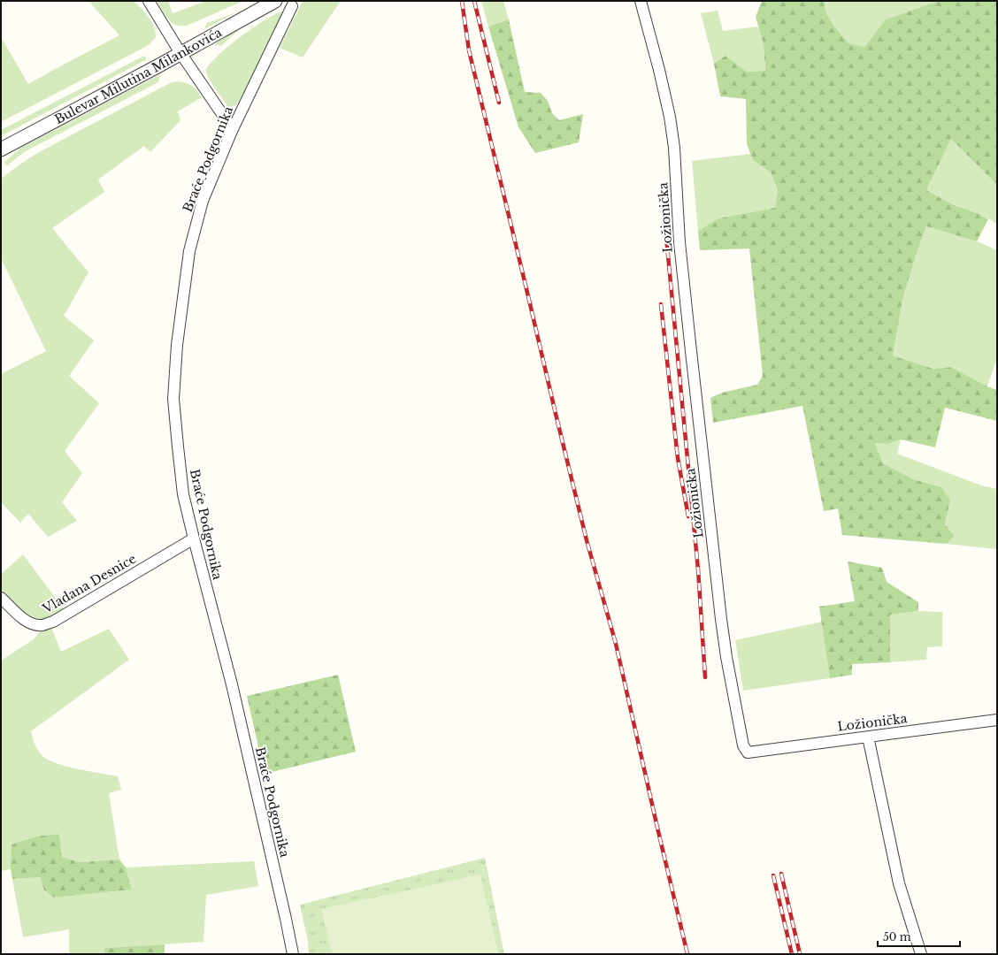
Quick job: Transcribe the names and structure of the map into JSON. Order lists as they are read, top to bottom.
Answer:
{
  "streets": {
    "street": [
      "Bulevar Milutina Milankovića",
      "Braće Podgornika",
      "Ložionička",
      "Vladana Desnice"
    ]
  },
  "crossings": [
    ["Braće Podgornika", "Vladana Desnice"]
  ],
  "scale_bar": "50 m"
}
